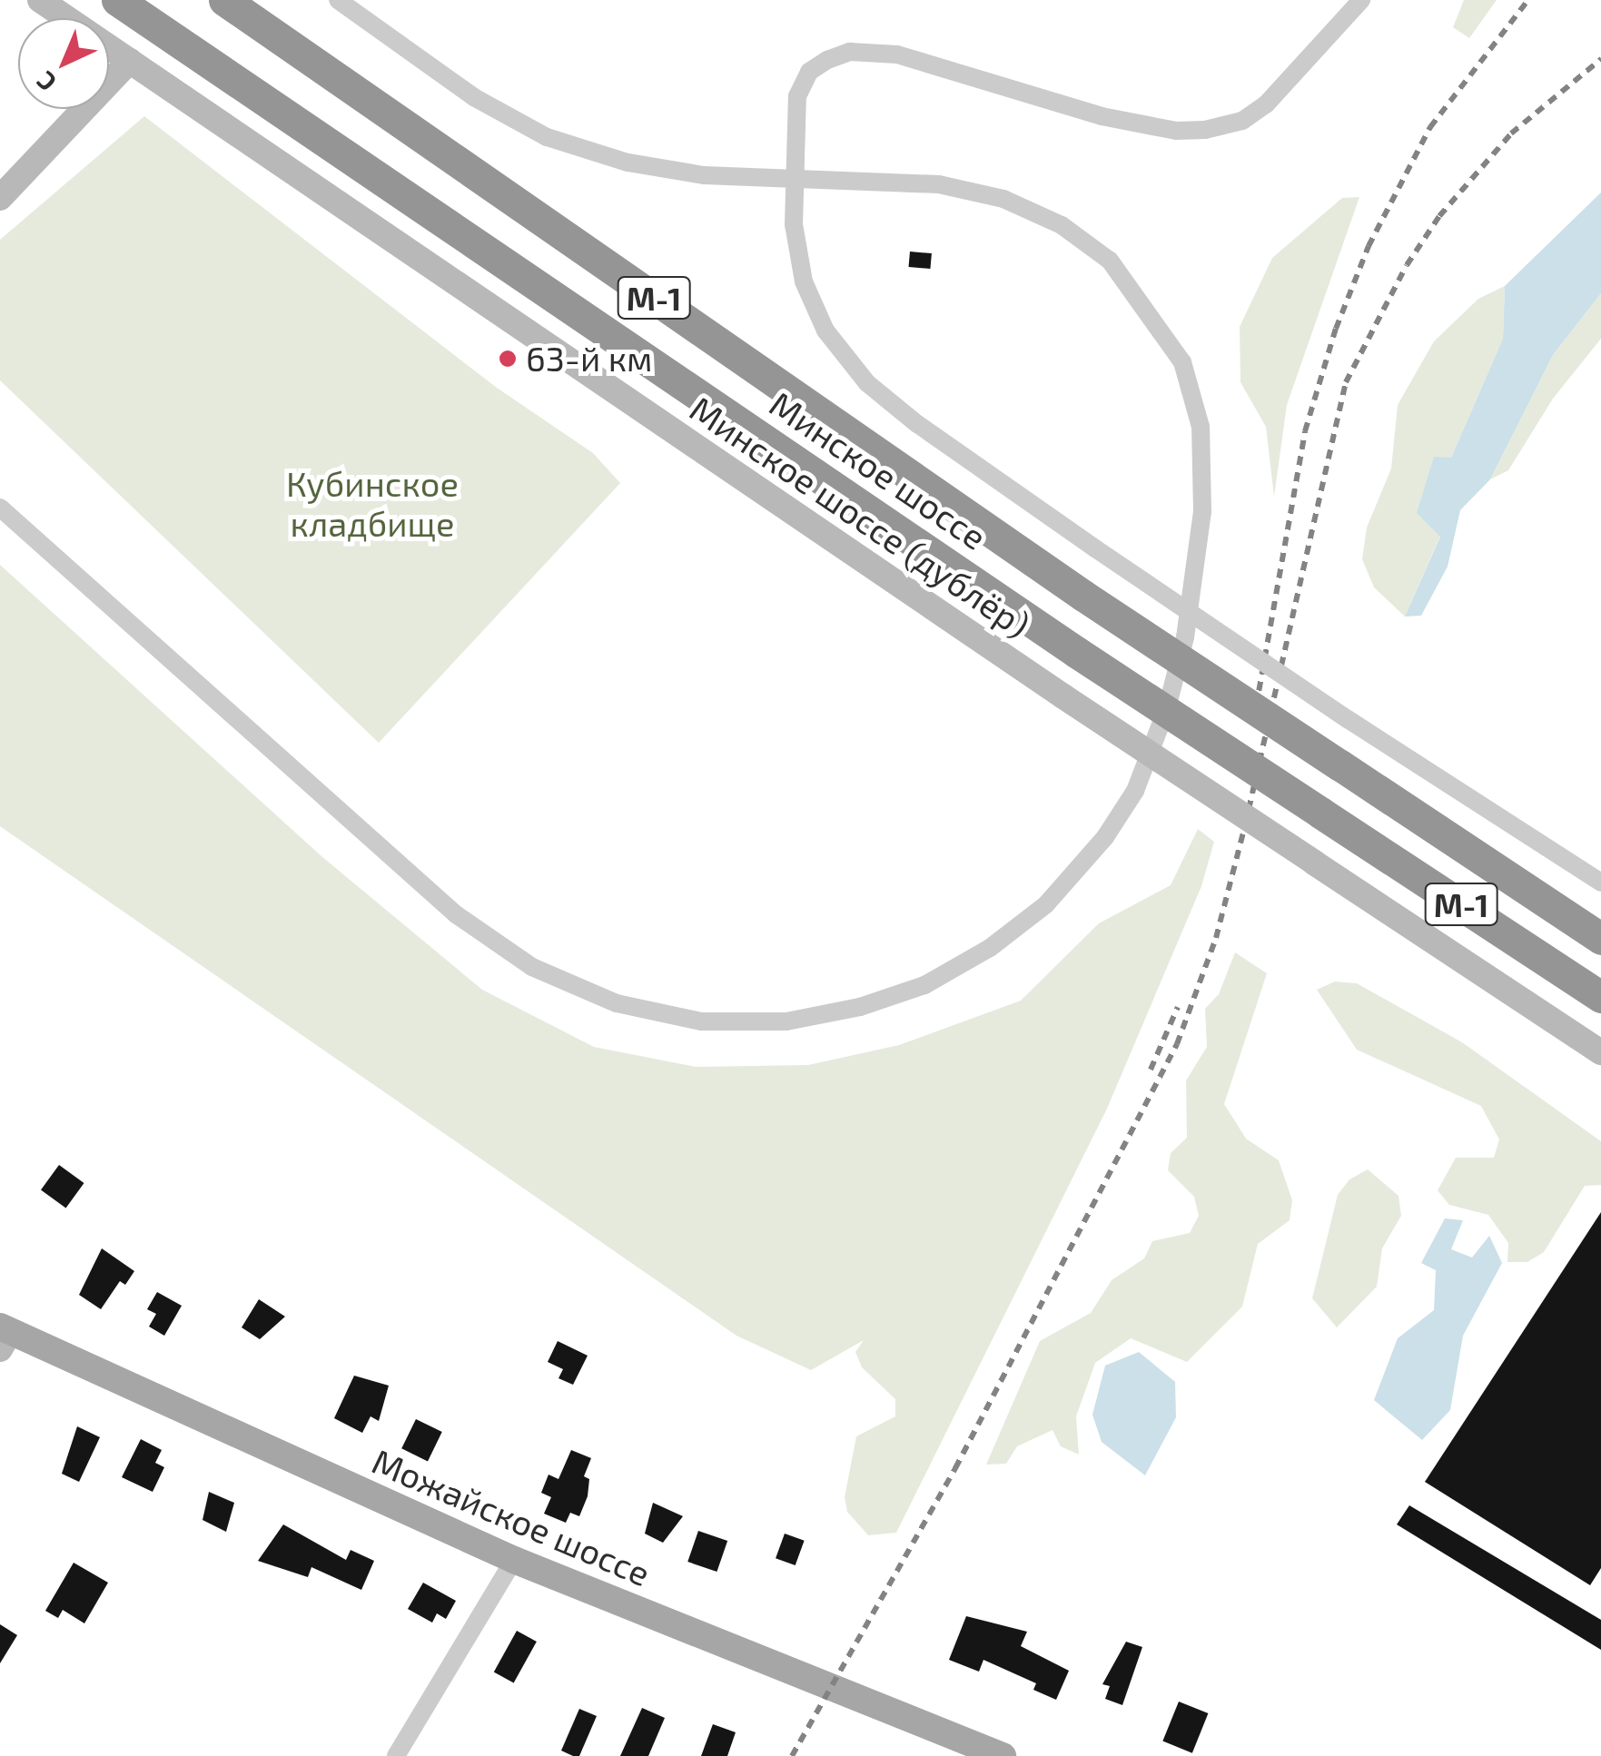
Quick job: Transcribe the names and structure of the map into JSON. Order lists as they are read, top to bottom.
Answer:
{
  "streets": {
    "highway": ["М-1", "Минское шоссе"],
    "main road": ["Минское шоссе (дублёр)", "Можайское шоссе"]
  },
  "parks": ["Кубинское кладбище"],
  "places": ["63-й км"],
  "north": "bottom left"
}
